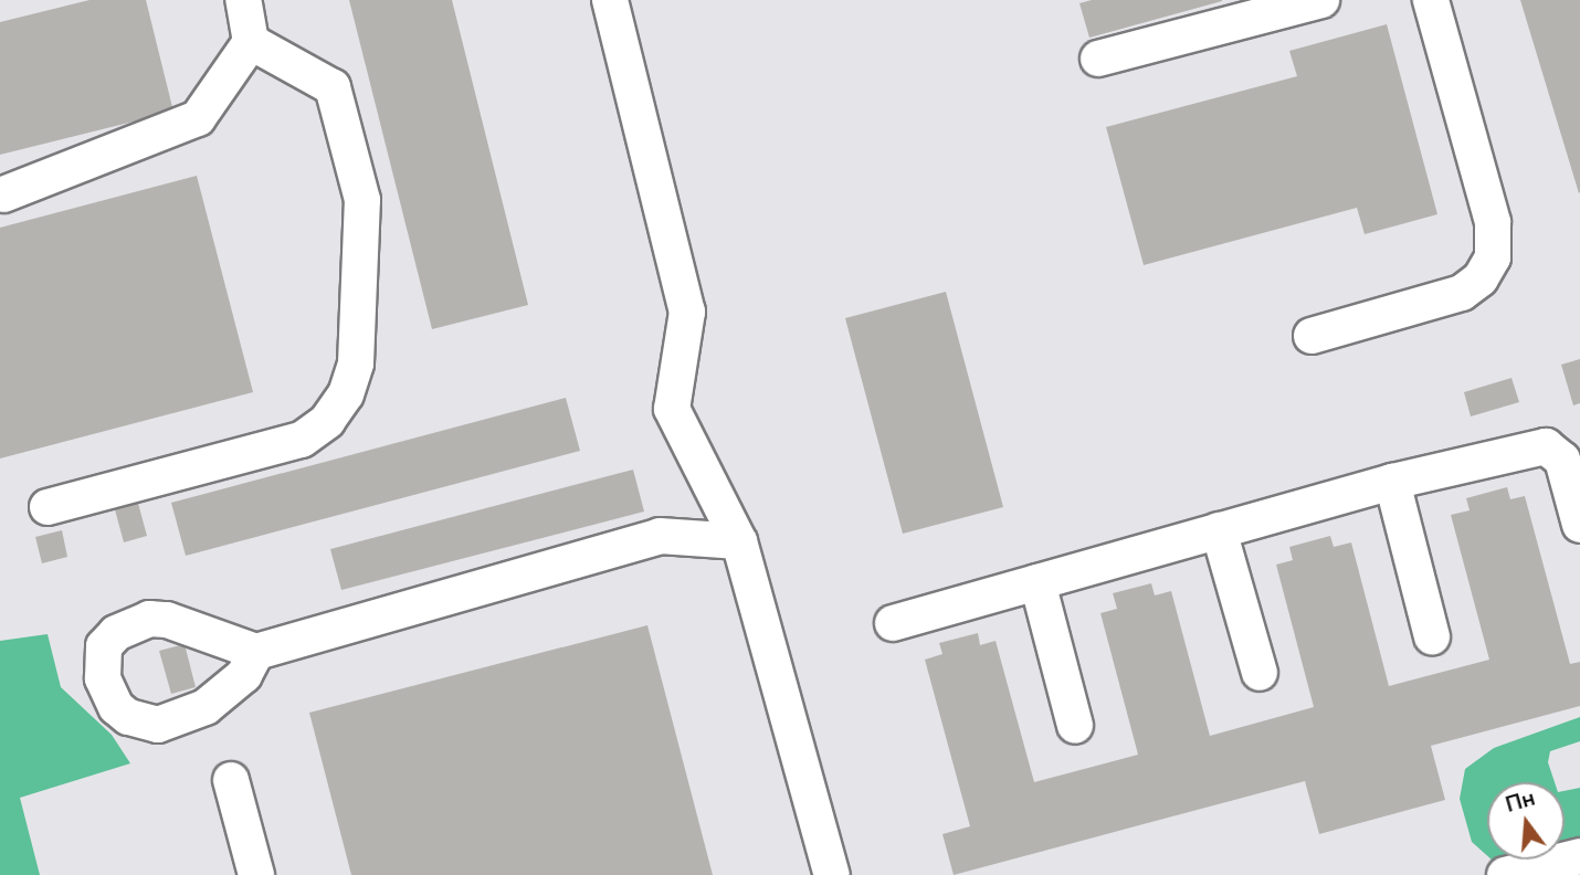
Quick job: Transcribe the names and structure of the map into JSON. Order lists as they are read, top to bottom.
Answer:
{
  "north": "top"
}
